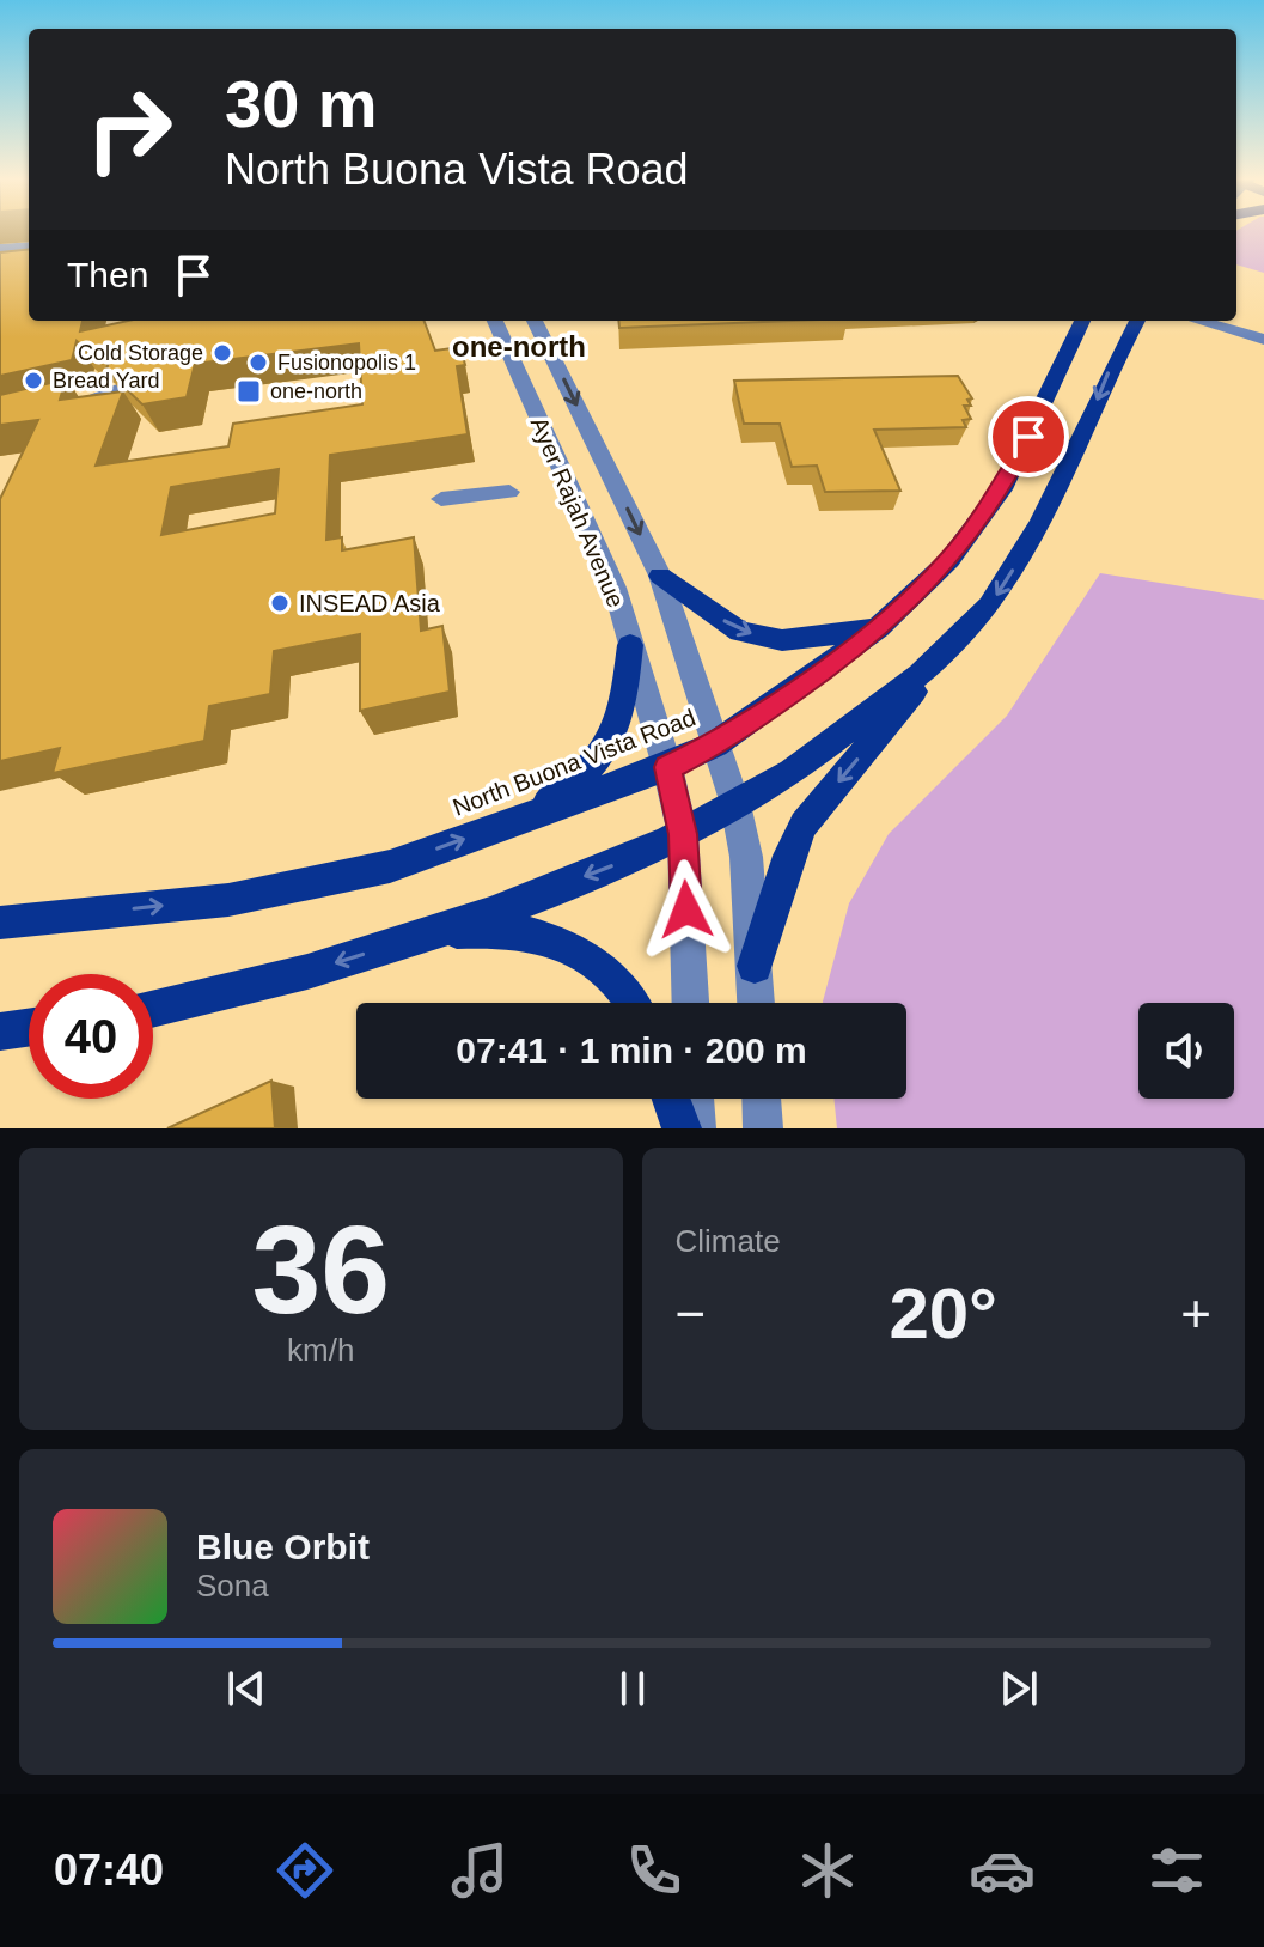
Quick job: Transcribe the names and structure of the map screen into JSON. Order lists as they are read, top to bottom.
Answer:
{
  "streets": {
    "main road": ["North Buona Vista Road"],
    "street": ["Ayer Rajah Avenue"]
  },
  "crossings": [
    ["Ayer Rajah Avenue", "North Buona Vista Road"]
  ],
  "districts": ["one-north"],
  "places": {
    "other": [
      "Cold Storage",
      "Fusionopolis 1",
      "Bread Yard",
      "INSEAD Asia"
    ],
    "transit": ["one-north"]
  },
  "page": {
    "turn": ["30 m", "North Buona Vista Road"],
    "then": "Then",
    "limit": "40",
    "trip": "07:41 · 1 min · 200 m",
    "tile": [
      ["36", "km/h"],
      "Climate"
    ],
    "heat": ["−", "20°", "+"],
    "song": ["Blue Orbit", "Sona"],
    "tabs": "07:40"
  }
}
